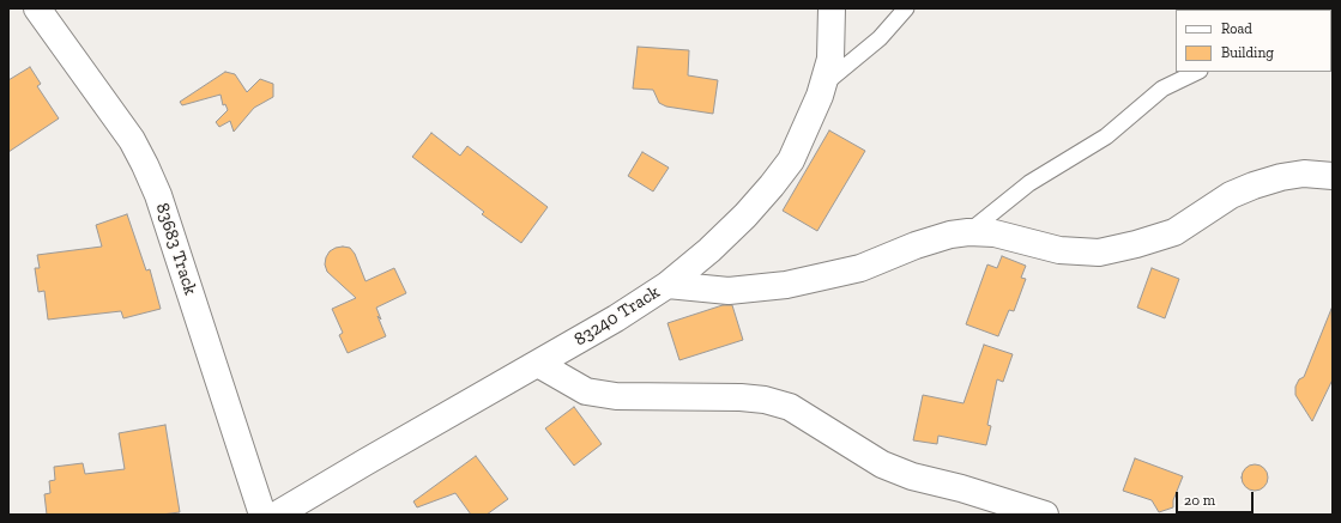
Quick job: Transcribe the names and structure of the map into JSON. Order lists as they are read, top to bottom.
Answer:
{
  "streets": {
    "street": ["83683 Track", "83240 Track"]
  },
  "legend": ["Road", "Building"],
  "scale_bar": "20 m"
}
